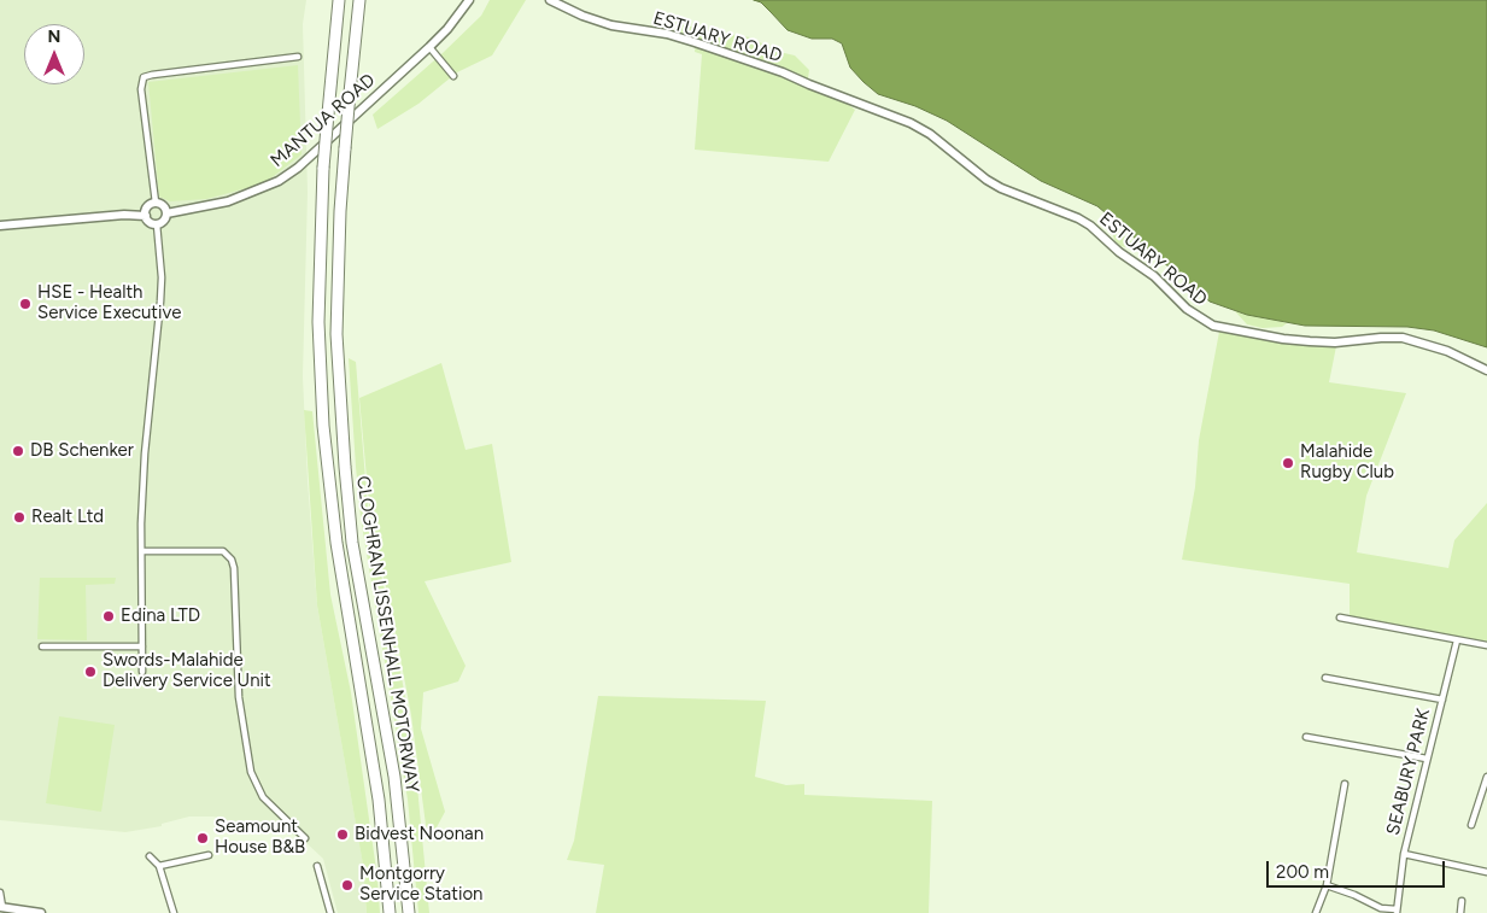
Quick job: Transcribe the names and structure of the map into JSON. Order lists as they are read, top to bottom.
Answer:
{
  "streets": {
    "highway": ["CLOGHRAN LISSENHALL MOTORWAY"],
    "street": ["ESTUARY ROAD", "MANTUA ROAD", "SEABURY PARK"]
  },
  "places": [
    "HSE - Health Service Executive",
    "DB Schenker",
    "Malahide Rugby Club",
    "Realt Ltd",
    "Edina LTD",
    "Swords-Malahide Delivery Service Unit",
    "Bidvest Noonan",
    "Seamount House B&B",
    "Montgorry Service Station"
  ],
  "scale_bar": "200 m",
  "north": "top"
}
